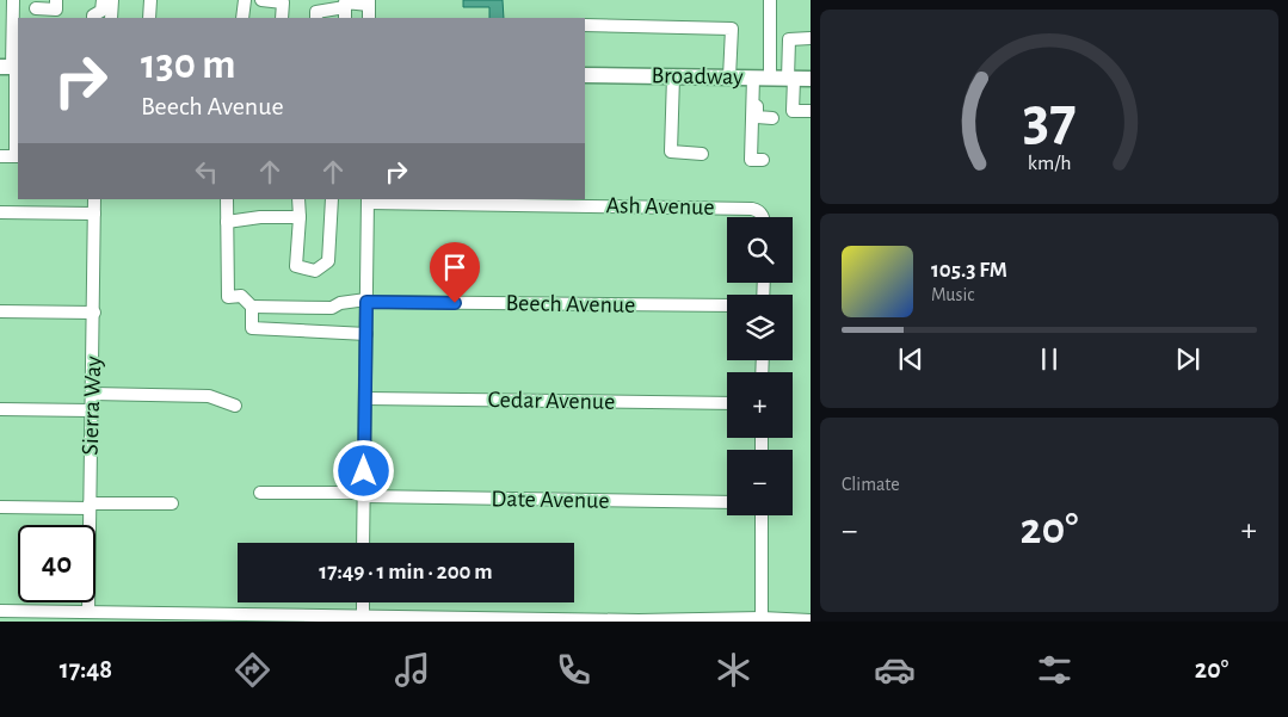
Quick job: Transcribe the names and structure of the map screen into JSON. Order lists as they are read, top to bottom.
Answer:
{
  "streets": {
    "main road": ["Broadway"],
    "street": [
      "Ash Avenue",
      "Beech Avenue",
      "Cedar Avenue",
      "Sierra Way",
      "Date Avenue"
    ]
  },
  "page": {
    "turn": ["130 m", "Beech Avenue"],
    "map_buttons": ["+", "−"],
    "song": ["105.3 FM", "Music"],
    "tile": "Climate",
    "heat": ["−", "20°", "+"],
    "limit": "40",
    "trip": "17:49 · 1 min · 200 m",
    "tabs": ["17:48", "20°"],
    "gauge": ["37", "km/h"]
  }
}
